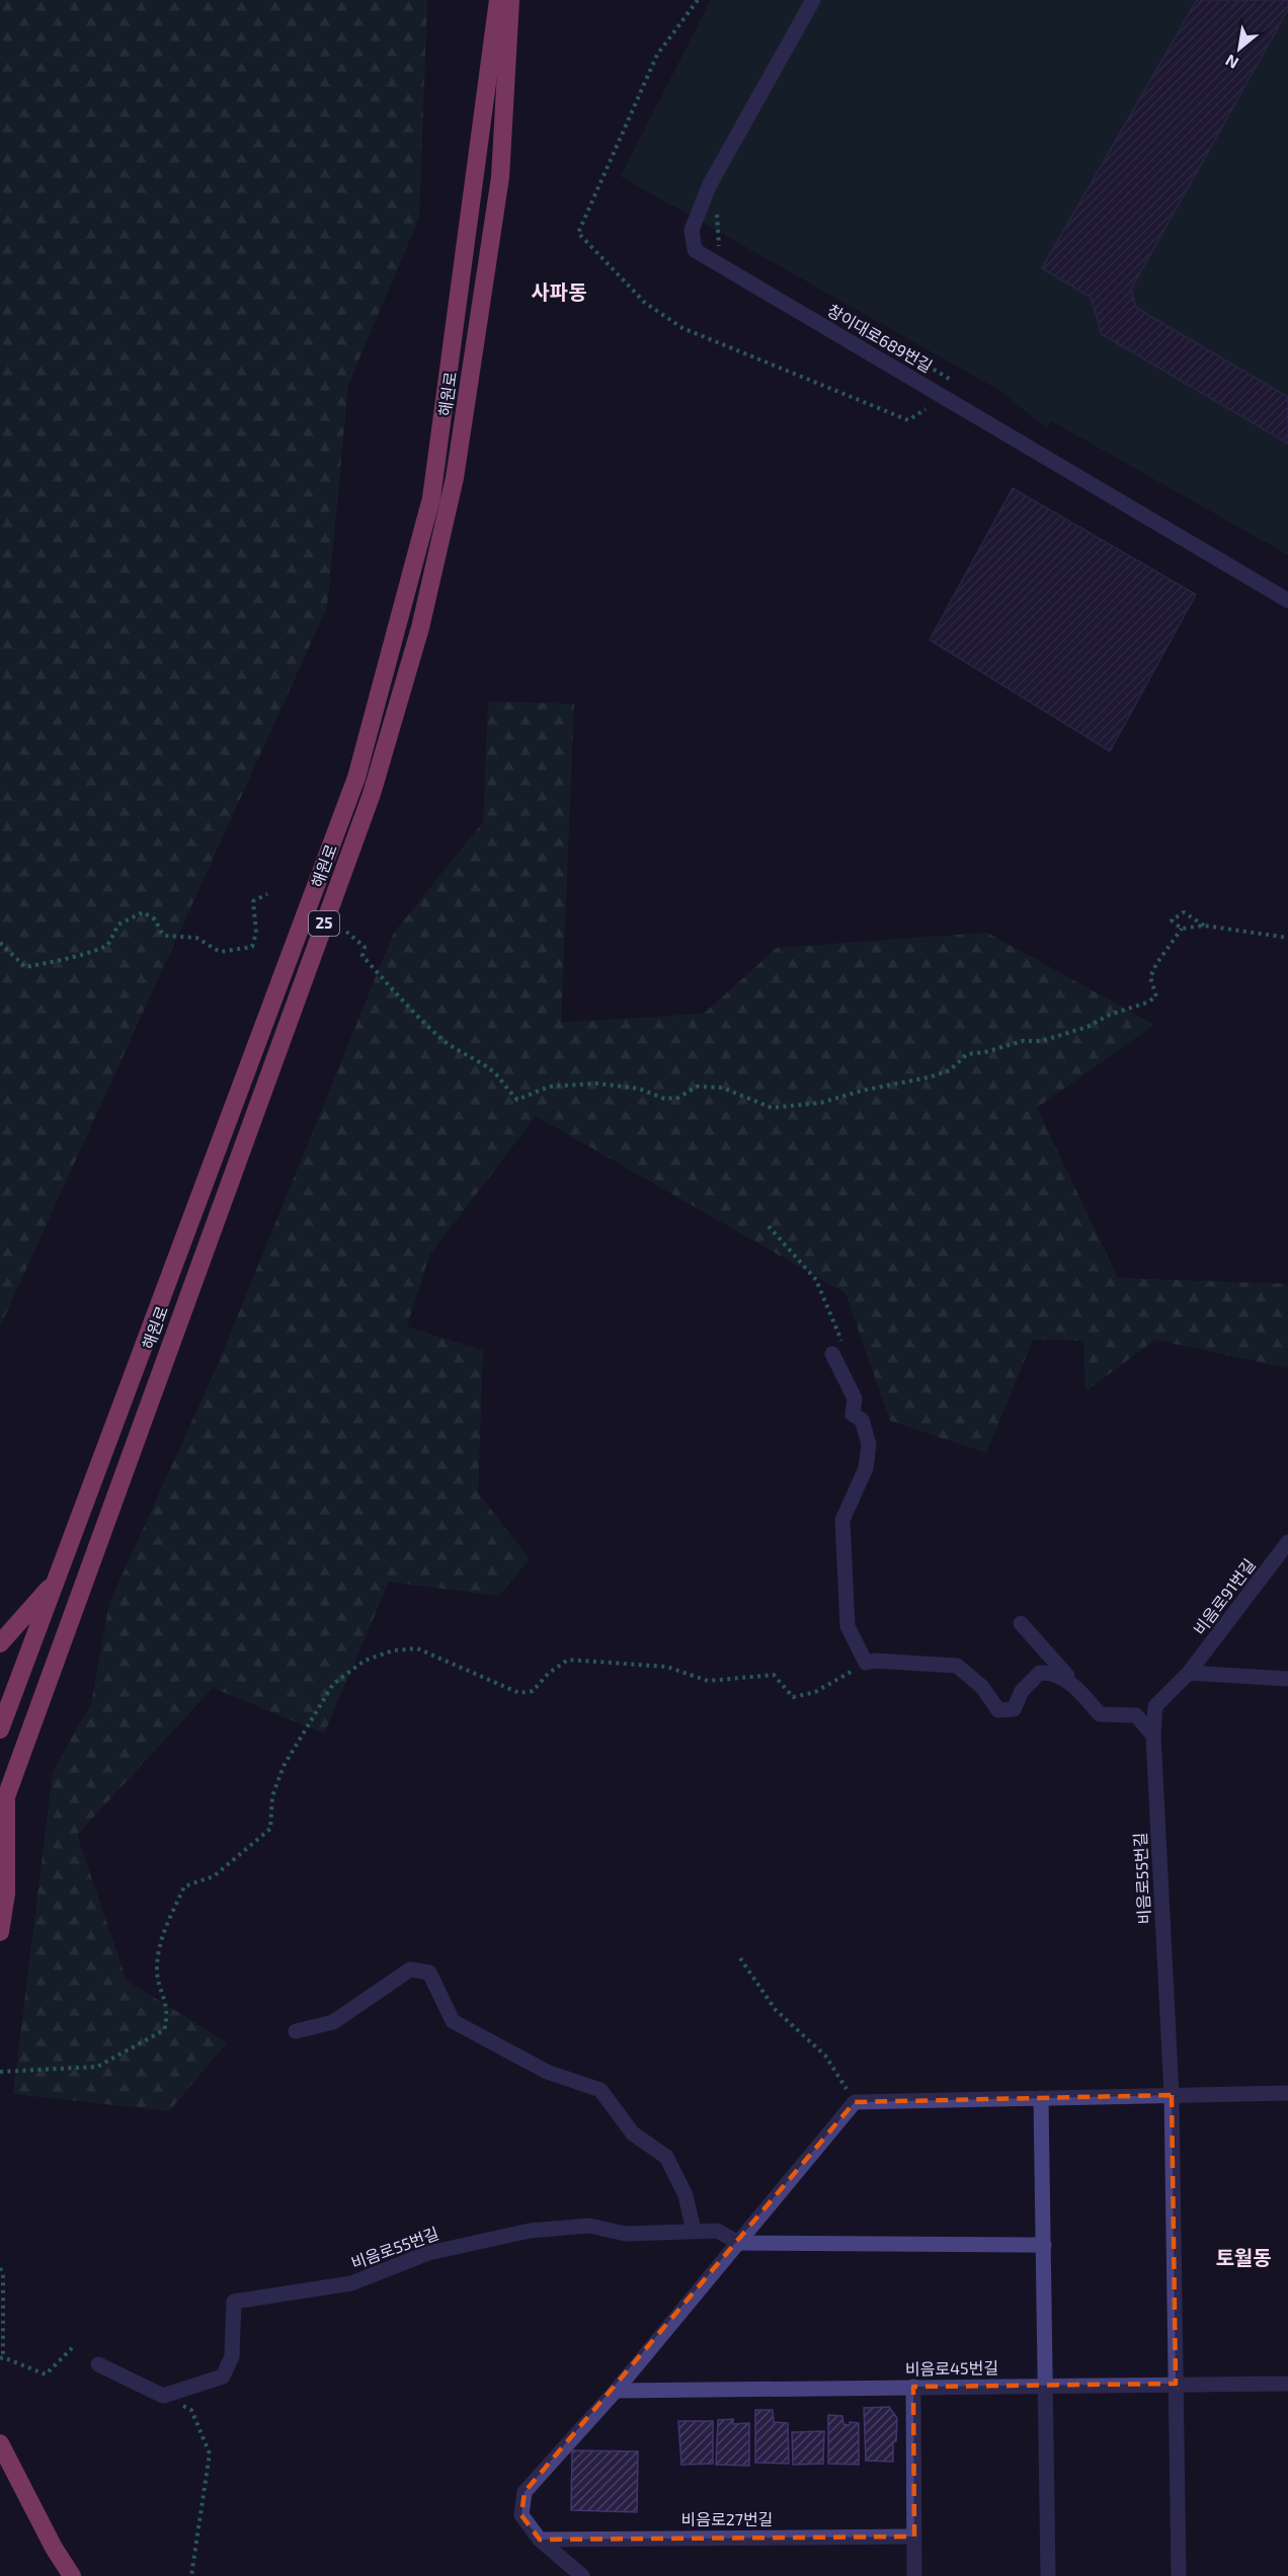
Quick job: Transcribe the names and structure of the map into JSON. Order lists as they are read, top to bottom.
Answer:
{
  "streets": {
    "highway": ["해원로", "25"],
    "street": [
      "창이대로689번길",
      "비음로91번길",
      "비음로55번길",
      "비음로45번길",
      "비음로27번길"
    ]
  },
  "crossings": [
    ["비음로91번길", "비음로55번길"],
    ["비음로55번길", "비음로45번길"]
  ],
  "districts": ["사파동", "토월동"],
  "north": "bottom left"
}
